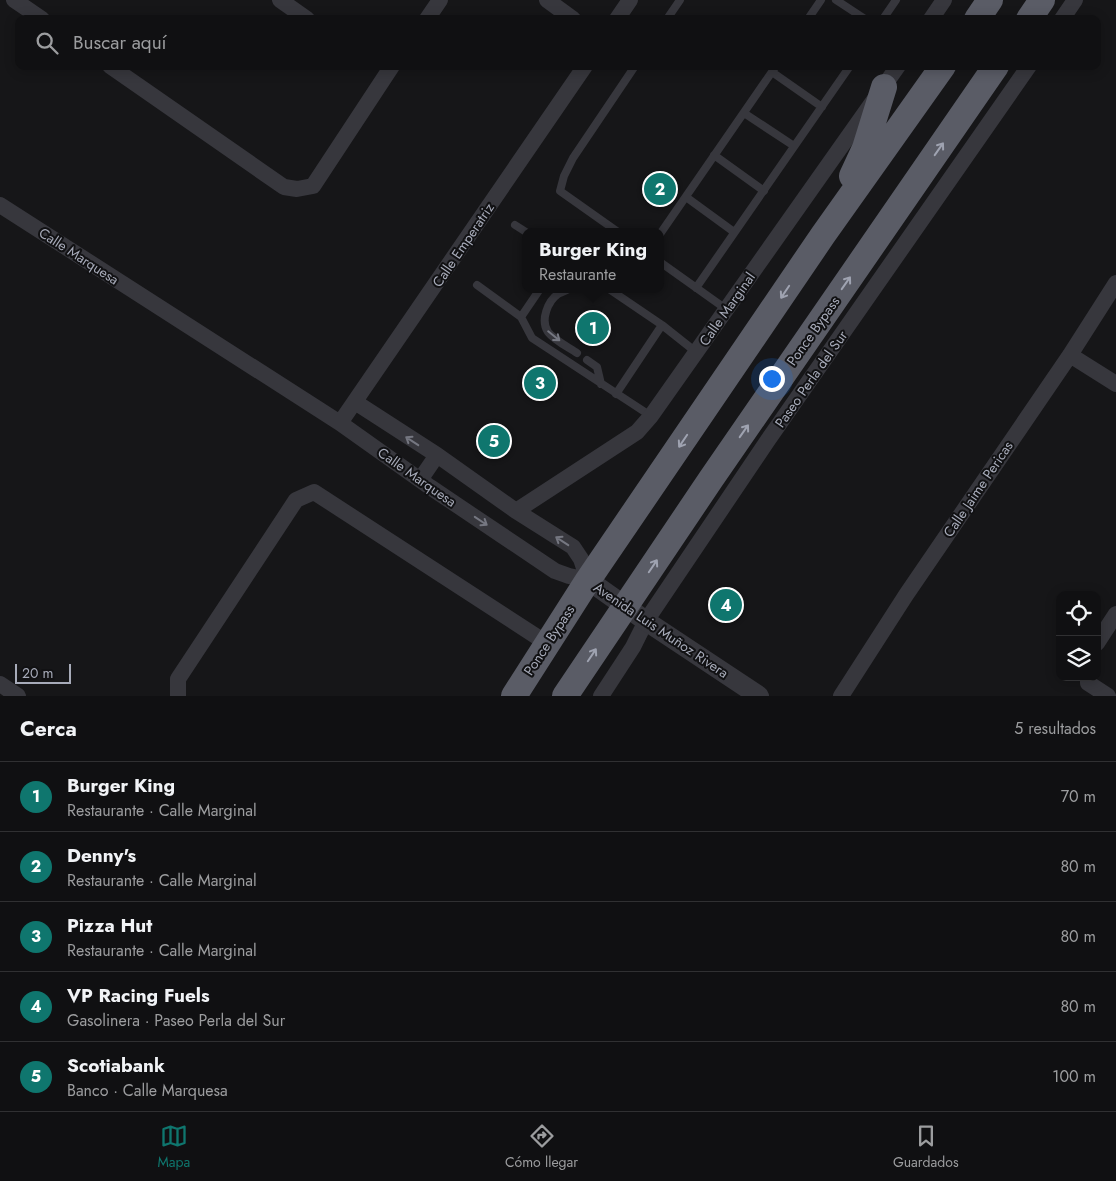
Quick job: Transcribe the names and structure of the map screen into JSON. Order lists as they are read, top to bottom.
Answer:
{
  "streets": {
    "highway": ["Ponce Bypass"],
    "street": [
      "Calle Emperatriz",
      "Calle Marquesa",
      "Calle Marginal",
      "Paseo Perla del Sur",
      "Calle Jaime Pericas",
      "Avenida Luis Muñoz Rivera"
    ]
  },
  "crossings": [
    ["Calle Emperatriz", "Calle Marquesa"],
    ["Calle Marquesa", "Calle Marginal"],
    ["Calle Marquesa", "Ponce Bypass"],
    ["Calle Marquesa", "Avenida Luis Muñoz Rivera"],
    ["Ponce Bypass", "Avenida Luis Muñoz Rivera"],
    ["Paseo Perla del Sur", "Avenida Luis Muñoz Rivera"]
  ],
  "scale_bar": "20 m",
  "page": {
    "search": "Buscar aquí",
    "pins": [
      "2",
      "1",
      "3",
      "5",
      "4"
    ],
    "popup": ["Burger King", "Restaurante"],
    "scale": "20 m",
    "heading": ["Cerca", "5 resultados"],
    "list": [
      {
        "mark": "1",
        "name": "Burger King",
        "note": "Restaurante · Calle Marginal",
        "value": "70 m"
      },
      {
        "mark": "2",
        "name": "Denny's",
        "note": "Restaurante · Calle Marginal",
        "value": "80 m"
      },
      {
        "mark": "3",
        "name": "Pizza Hut",
        "note": "Restaurante · Calle Marginal",
        "value": "80 m"
      },
      {
        "mark": "4",
        "name": "VP Racing Fuels",
        "note": "Gasolinera · Paseo Perla del Sur",
        "value": "80 m"
      },
      {
        "mark": "5",
        "name": "Scotiabank",
        "note": "Banco · Calle Marquesa",
        "value": "100 m"
      }
    ],
    "nav": ["Mapa", "Cómo llegar", "Guardados"]
  }
}
